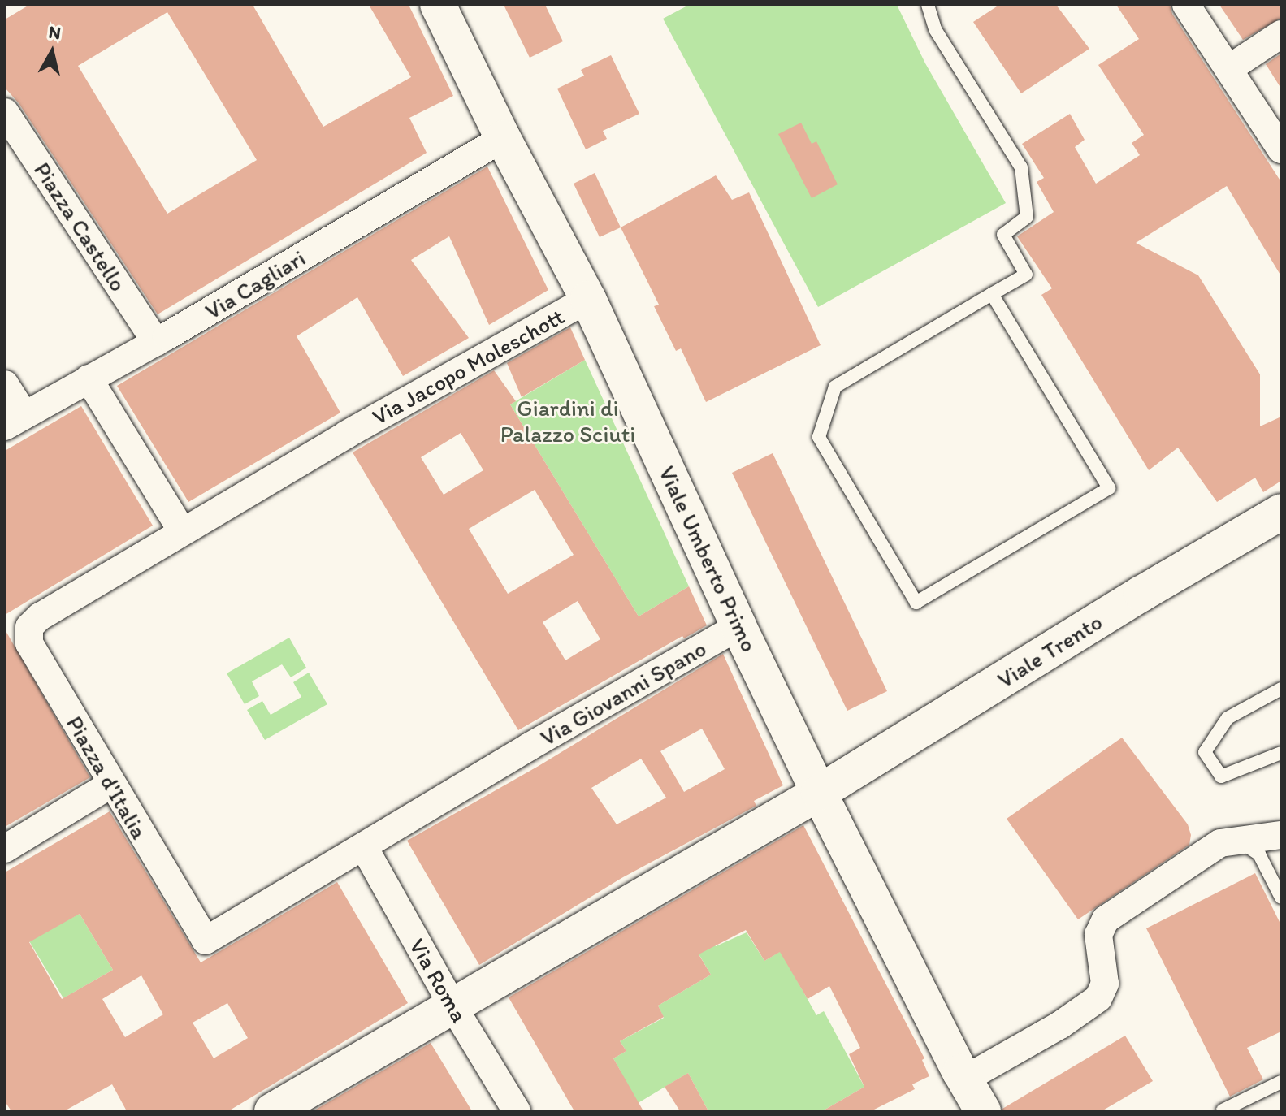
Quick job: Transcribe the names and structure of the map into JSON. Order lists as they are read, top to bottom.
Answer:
{
  "streets": {
    "main road": ["Viale Umberto Primo", "Viale Trento"],
    "street": [
      "Piazza Castello",
      "Via Cagliari",
      "Via Jacopo Moleschott",
      "Via Giovanni Spano",
      "Piazza d'Italia",
      "Via Roma"
    ]
  },
  "crossings": [
    ["Piazza Castello", "Via Cagliari"],
    ["Via Cagliari", "Viale Umberto Primo"],
    ["Via Jacopo Moleschott", "Viale Umberto Primo"],
    ["Via Jacopo Moleschott", "Piazza d'Italia"],
    ["Viale Umberto Primo", "Viale Trento"],
    ["Viale Umberto Primo", "Via Giovanni Spano"],
    ["Viale Trento", "Via Roma"],
    ["Via Giovanni Spano", "Piazza d'Italia"],
    ["Piazza d'Italia", "Via Roma"]
  ],
  "parks": ["Giardini di Palazzo Sciuti"],
  "north": "top"
}
